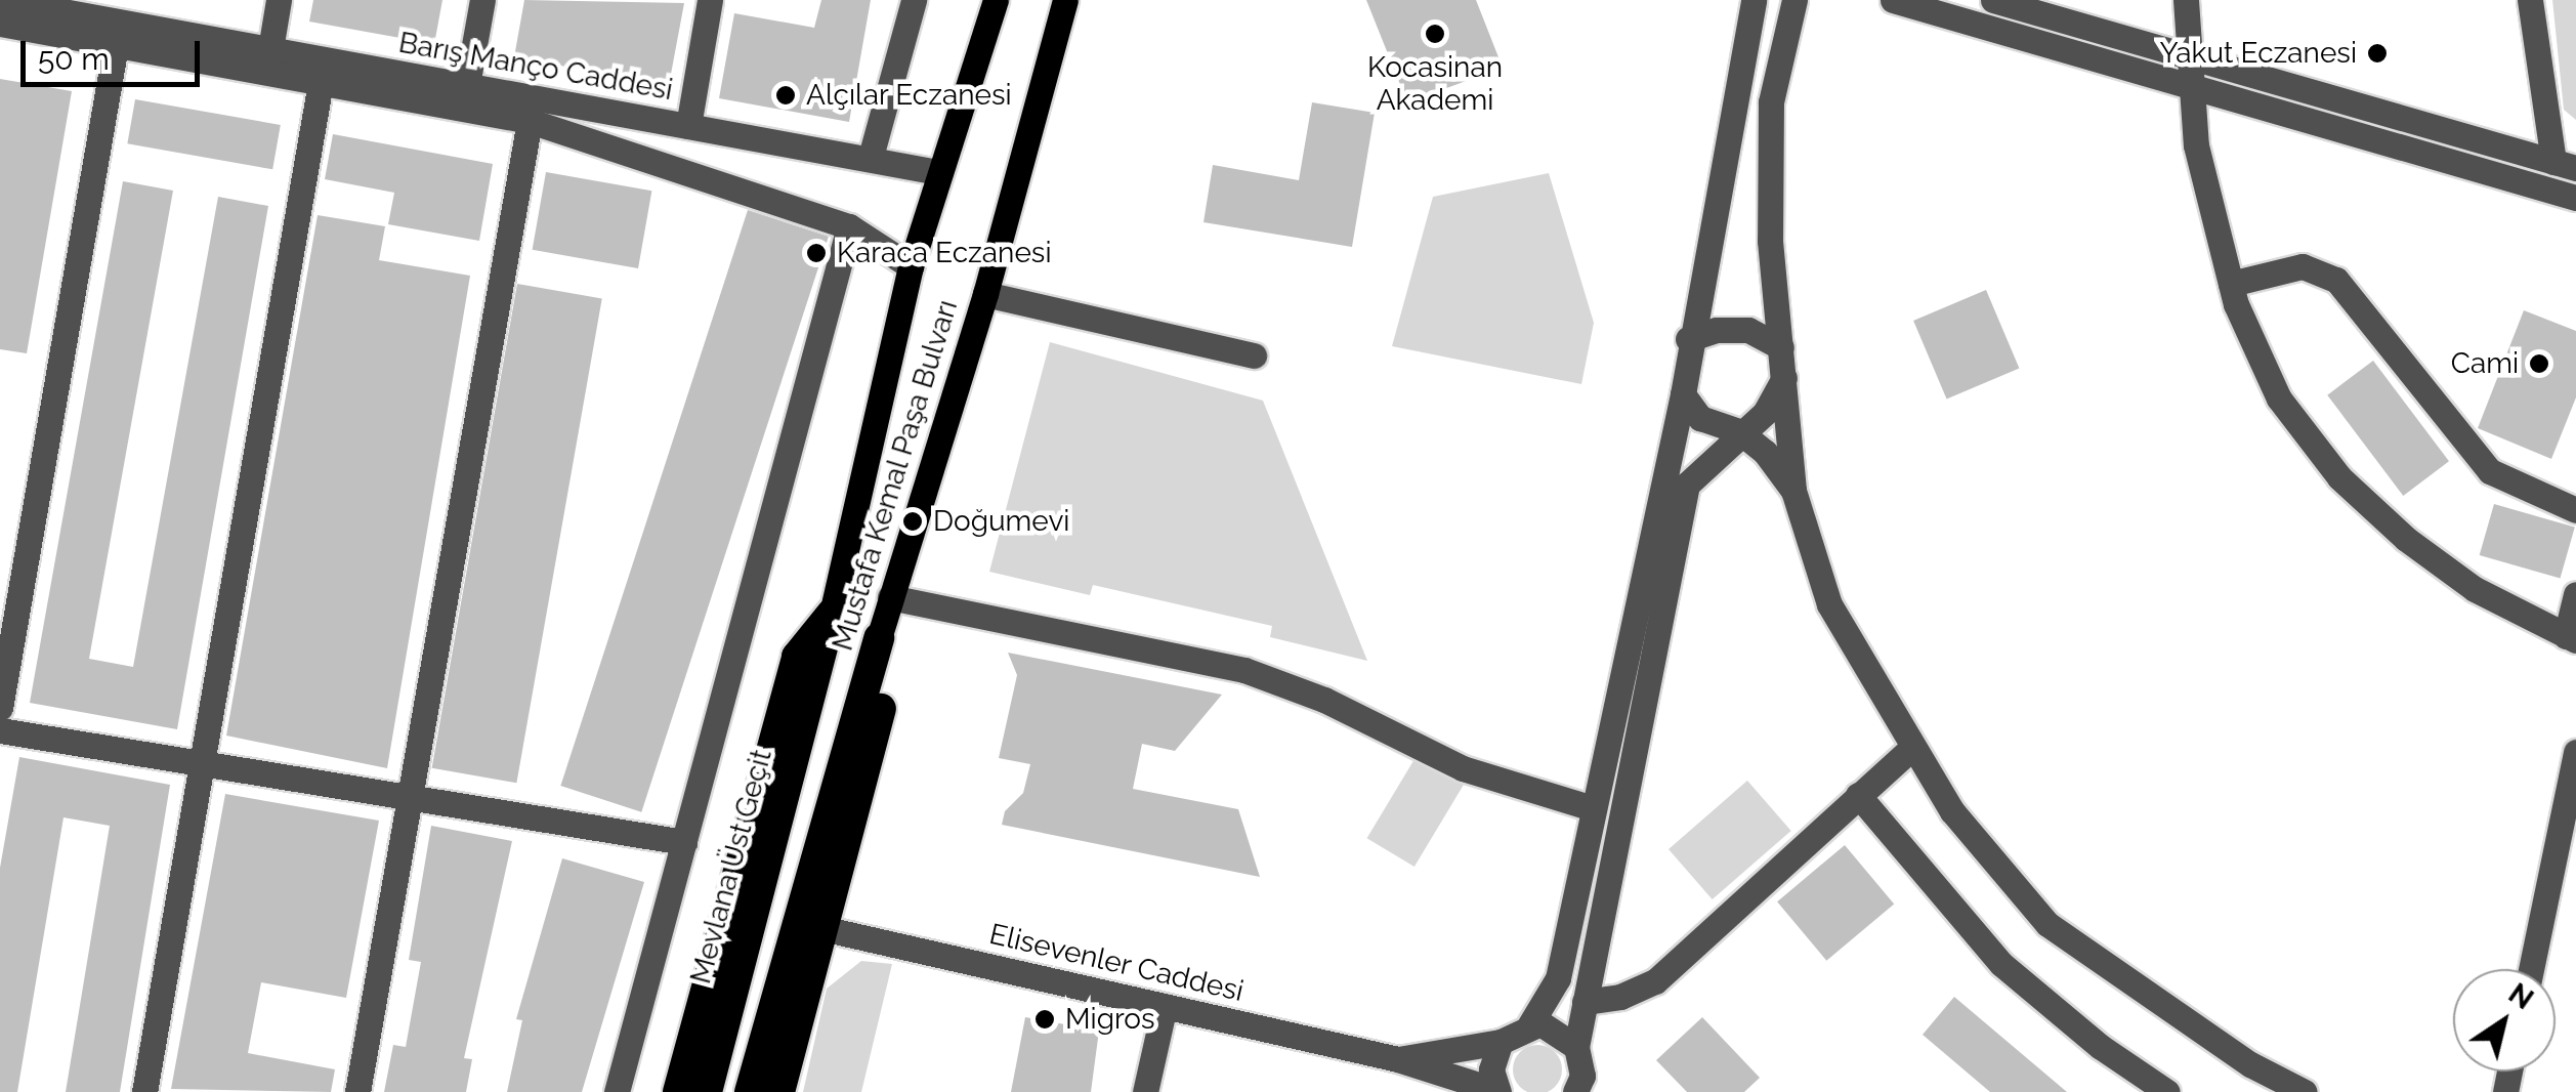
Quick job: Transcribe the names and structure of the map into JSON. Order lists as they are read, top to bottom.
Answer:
{
  "streets": {
    "highway": ["Mustafa Kemal Paşa Bulvarı", "Mevlana Üst Geçit"],
    "street": ["Barış Manço Caddesi", "Elisevenler Caddesi"]
  },
  "crossings": [
    ["Barış Manço Caddesi", "Mustafa Kemal Paşa Bulvarı"],
    ["Mustafa Kemal Paşa Bulvarı", "Mevlana Üst Geçit"]
  ],
  "places": [
    "Kocasinan Akademi",
    "Yakut Eczanesi",
    "Alçılar Eczanesi",
    "Karaca Eczanesi",
    "Cami",
    "Doğumevi",
    "Migros"
  ],
  "scale_bar": "50 m",
  "north": "top right"
}
